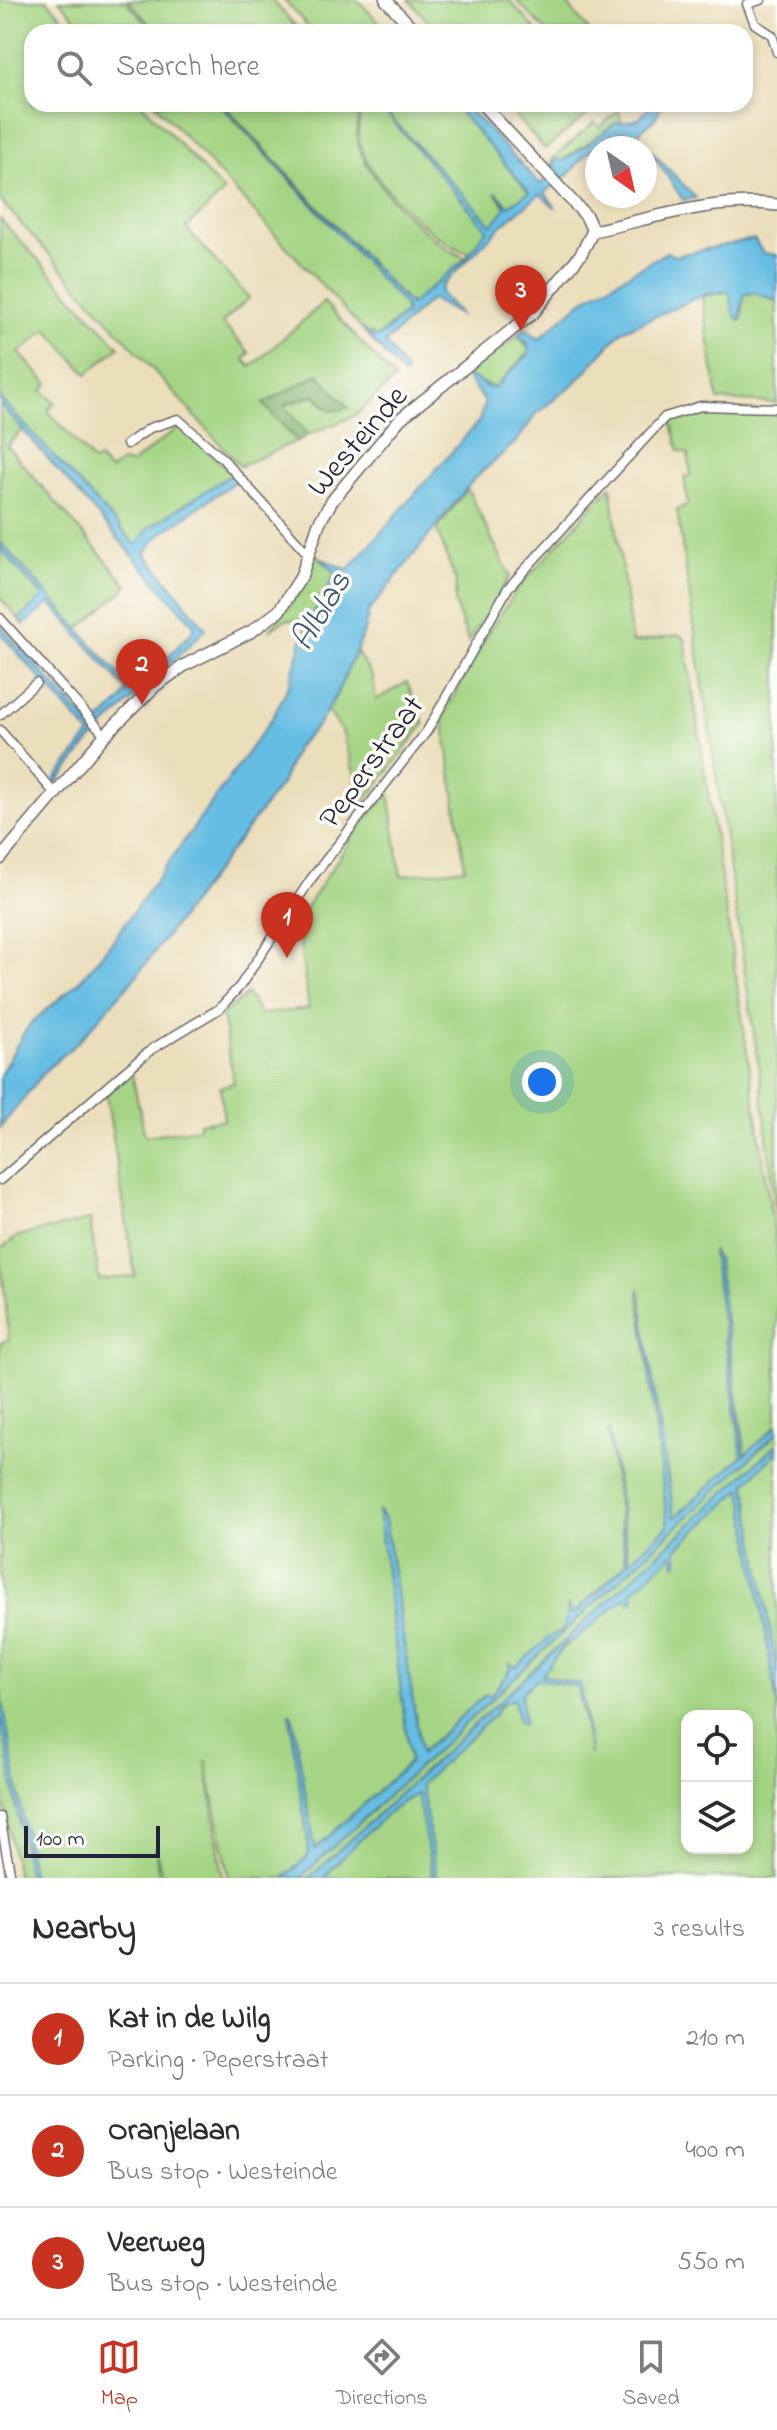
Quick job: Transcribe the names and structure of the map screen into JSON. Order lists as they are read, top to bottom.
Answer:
{
  "streets": {
    "street": ["Westeinde", "Peperstraat"]
  },
  "water": ["Alblas"],
  "scale_bar": "100 m",
  "north": "bottom right",
  "page": {
    "search": "Search here",
    "pins": ["3", "2", "1"],
    "scale": "100 m",
    "heading": ["Nearby", "3 results"],
    "list": [
      {
        "mark": "1",
        "name": "Kat in de Wilg",
        "note": "Parking · Peperstraat",
        "value": "210 m"
      },
      {
        "mark": "2",
        "name": "Oranjelaan",
        "note": "Bus stop · Westeinde",
        "value": "400 m"
      },
      {
        "mark": "3",
        "name": "Veerweg",
        "note": "Bus stop · Westeinde",
        "value": "550 m"
      }
    ],
    "nav": ["Map", "Directions", "Saved"]
  }
}
